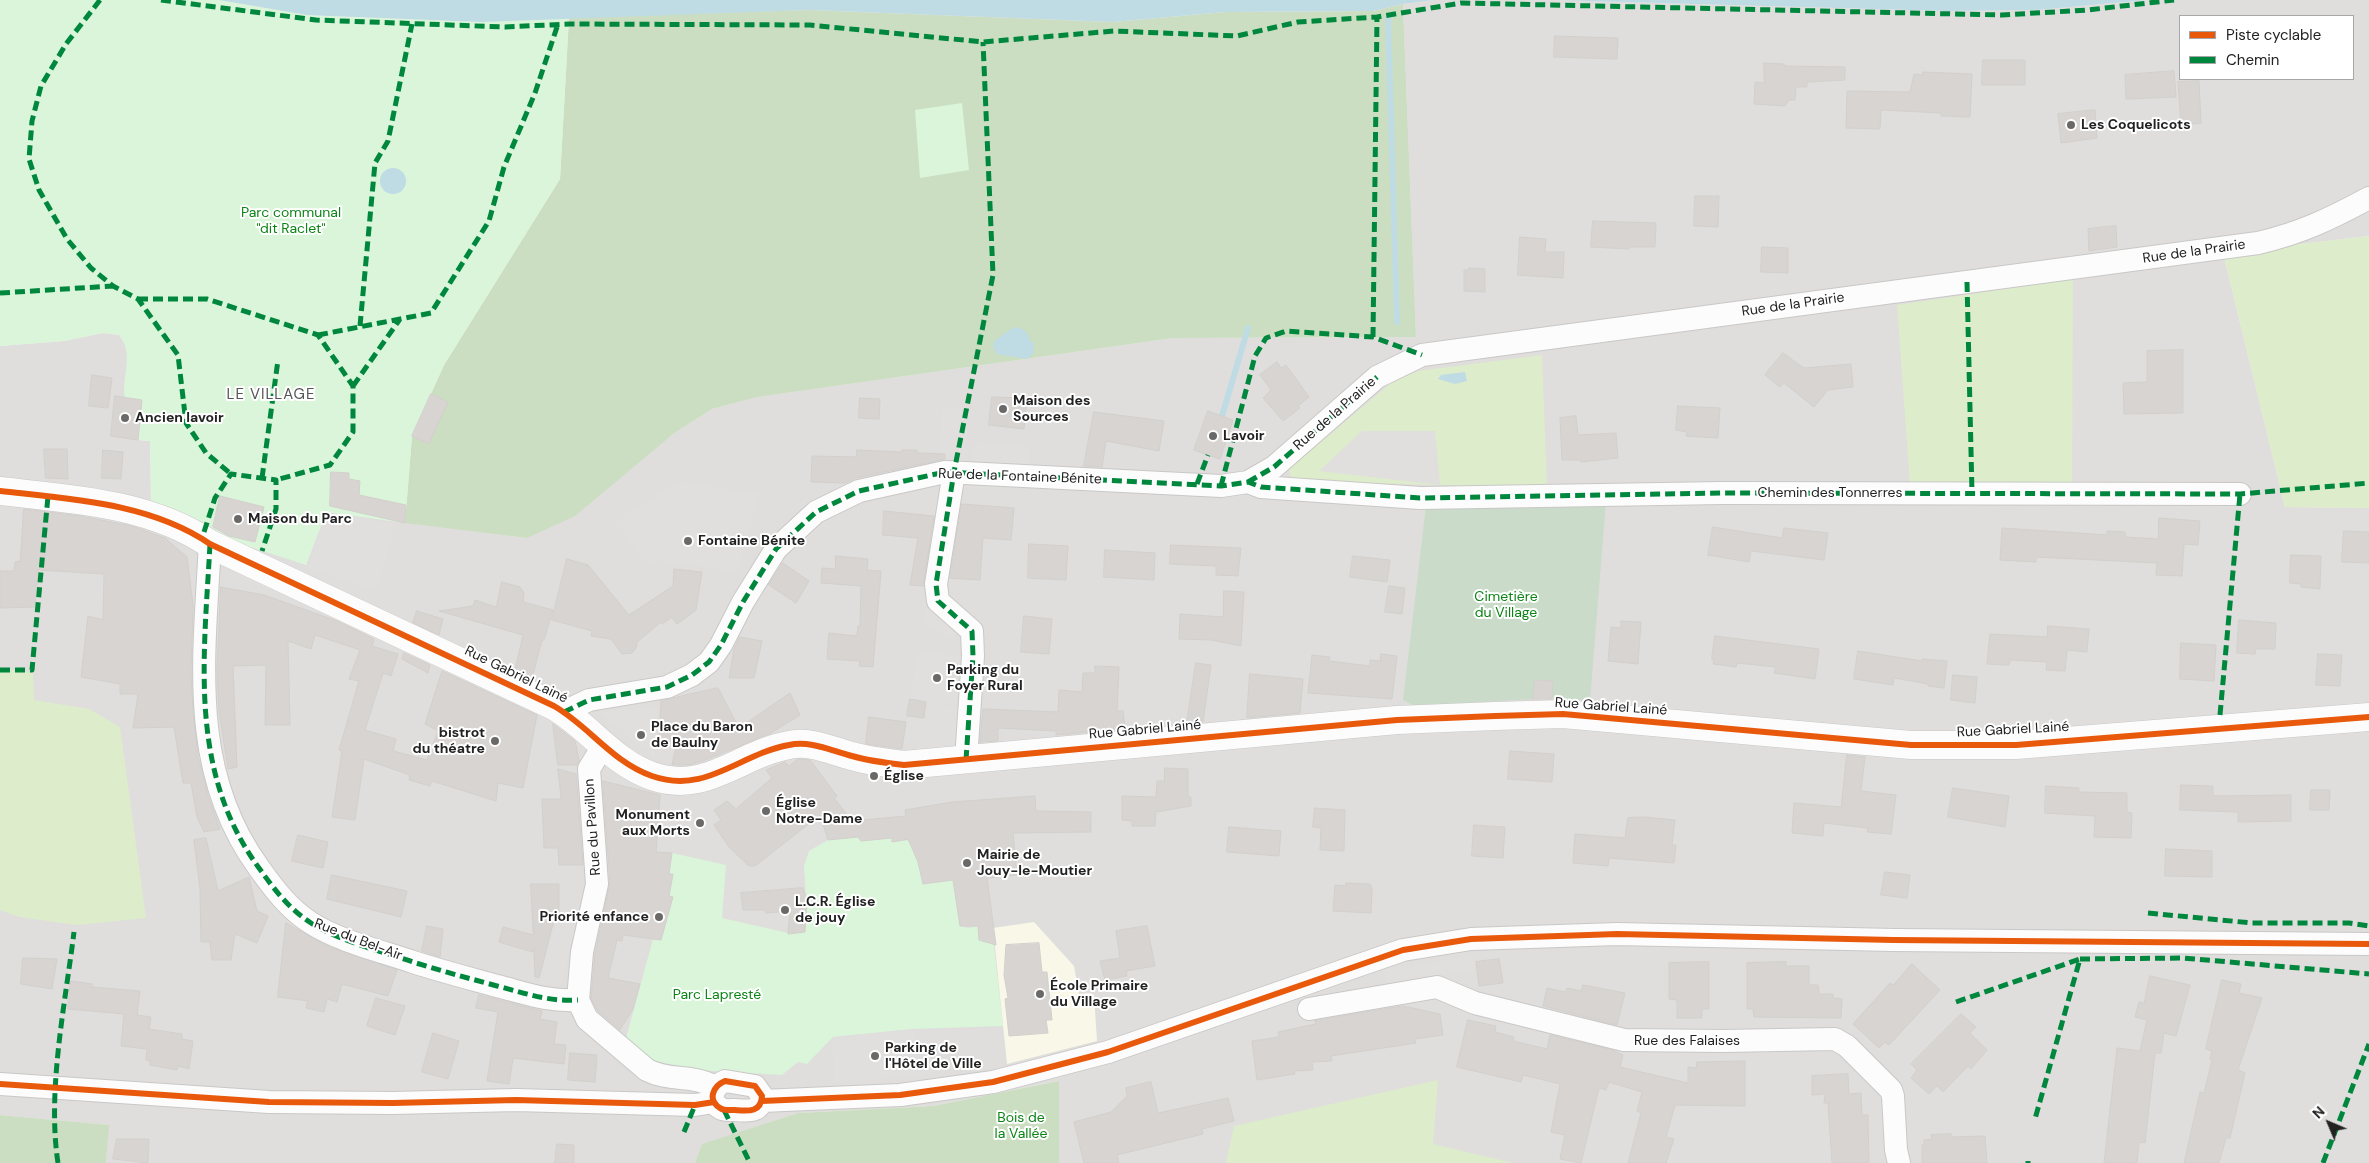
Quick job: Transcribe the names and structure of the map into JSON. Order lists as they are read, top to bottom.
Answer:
{
  "streets": {
    "street": [
      "Rue de la Prairie",
      "Rue de la Fontaine Bénite",
      "Chemin des Tonnerres",
      "Rue Gabriel Lainé",
      "Rue du Pavillon",
      "Rue du Bel-Air",
      "Rue des Falaises"
    ]
  },
  "crossings": [
    ["Rue de la Prairie", "Rue de la Fontaine Bénite"],
    ["Rue de la Fontaine Bénite", "Chemin des Tonnerres"],
    ["Rue de la Fontaine Bénite", "Rue Gabriel Lainé"],
    ["Rue Gabriel Lainé", "Rue du Pavillon"],
    ["Rue Gabriel Lainé", "Rue du Bel-Air"],
    ["Rue du Pavillon", "Rue du Bel-Air"]
  ],
  "districts": ["LE VILLAGE"],
  "parks": [
    "Parc communal \"dit Raclet\"",
    "Cimetière du Village",
    "Parc Lapresté",
    "Bois de la Vallée"
  ],
  "places": [
    "Les Coquelicots",
    "Maison des Sources",
    "Ancien lavoir",
    "Lavoir",
    "Maison du Parc",
    "Fontaine Bénite",
    "Parking du Foyer Rural",
    "Place du Baron de Baulny",
    "bistrot du théatre",
    "Église",
    "Église Notre-Dame",
    "Monument aux Morts",
    "Mairie de Jouy-le-Moutier",
    "L.C.R. Église de jouy",
    "Priorité enfance",
    "École Primaire du Village",
    "Parking de l'Hôtel de Ville"
  ],
  "legend": ["Piste cyclable", "Chemin"],
  "north": "top left"
}
